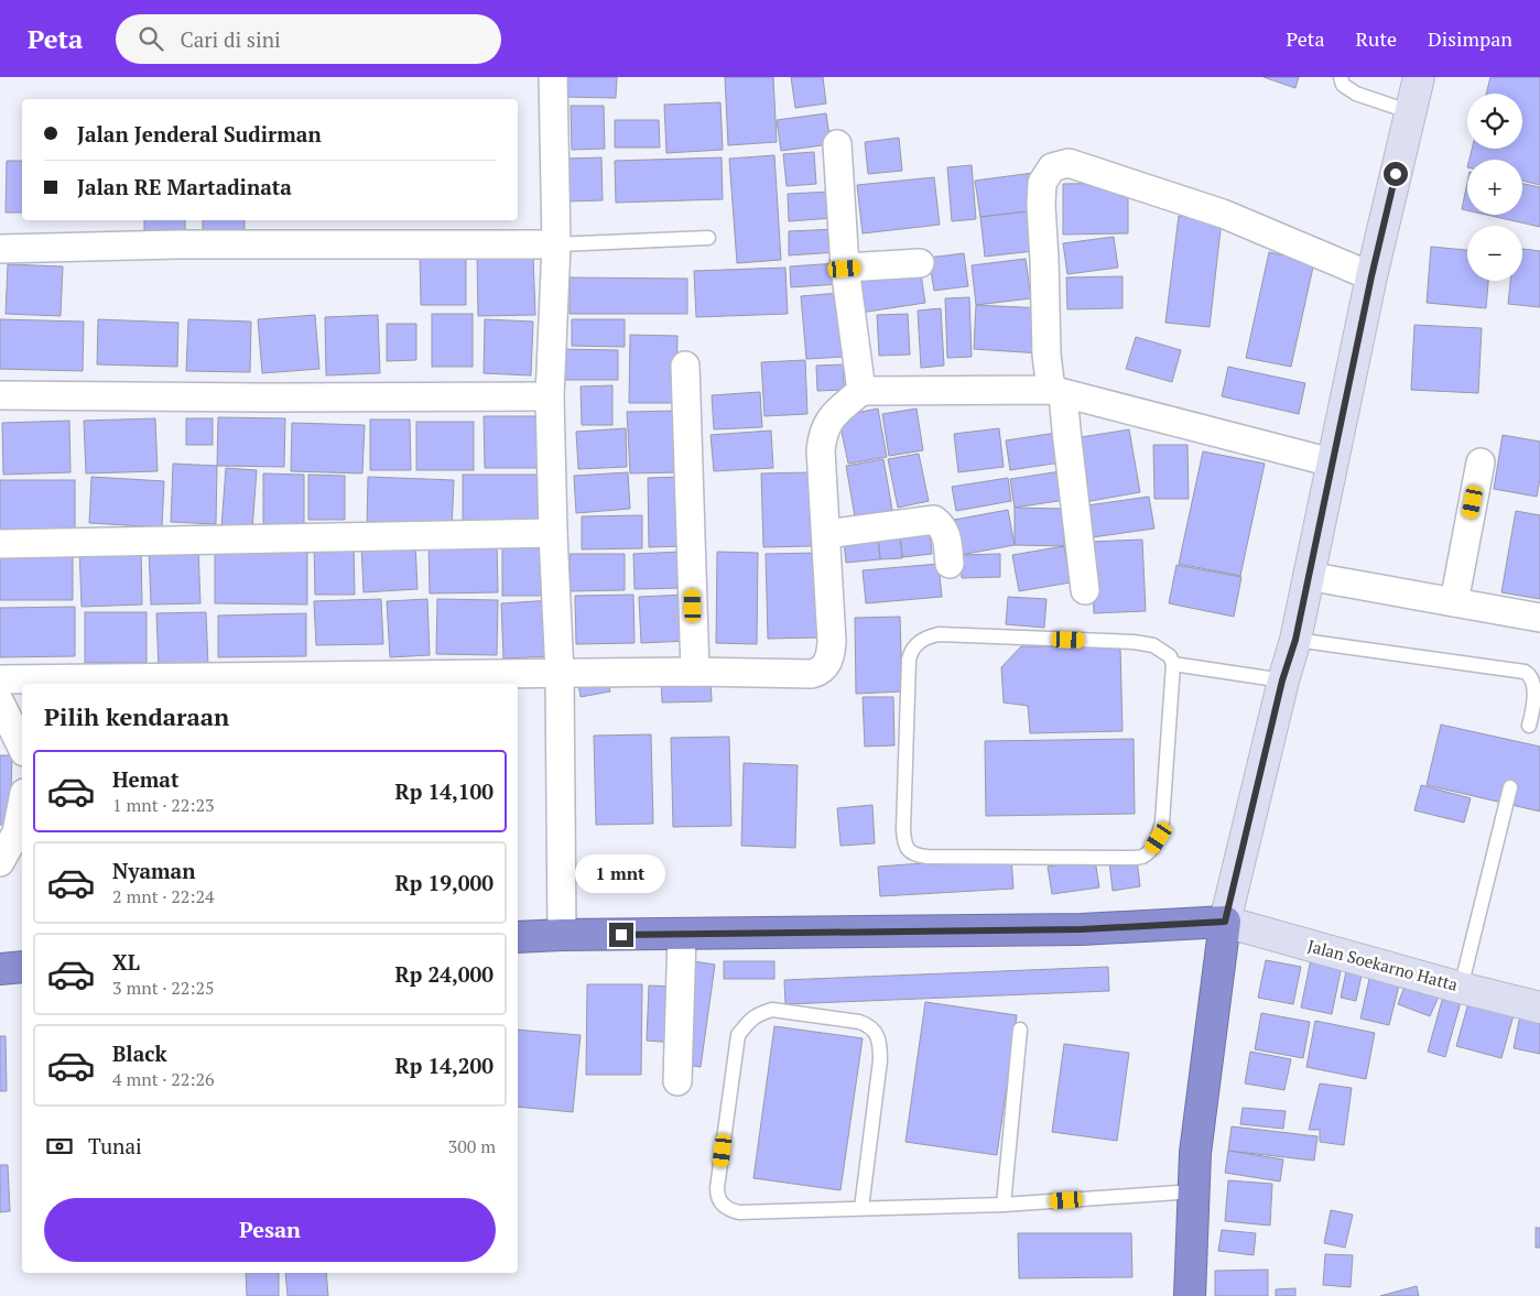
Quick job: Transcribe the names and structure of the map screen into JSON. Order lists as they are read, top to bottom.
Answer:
{
  "streets": {
    "main road": ["Jalan Soekarno Hatta"]
  },
  "page": {
    "header": "Peta",
    "search": "Cari di sini",
    "nav": ["Peta", "Rute", "Disimpan"],
    "map_buttons": ["+", "−"],
    "banner": ["Jalan Jenderal Sudirman", "Jalan RE Martadinata"],
    "heading": "Pilih kendaraan",
    "list": [
      {
        "name": "Hemat",
        "note": "1 mnt · 22:23",
        "value": "Rp 14,100"
      },
      {
        "name": "Nyaman",
        "note": "2 mnt · 22:24",
        "value": "Rp 19,000"
      },
      {
        "name": "XL",
        "note": "3 mnt · 22:25",
        "value": "Rp 24,000"
      },
      {
        "name": "Black",
        "note": "4 mnt · 22:26",
        "value": "Rp 14,200"
      }
    ],
    "bubble": "1 mnt",
    "pay": ["Tunai", "300 m"],
    "buttons": "Pesan"
  }
}
